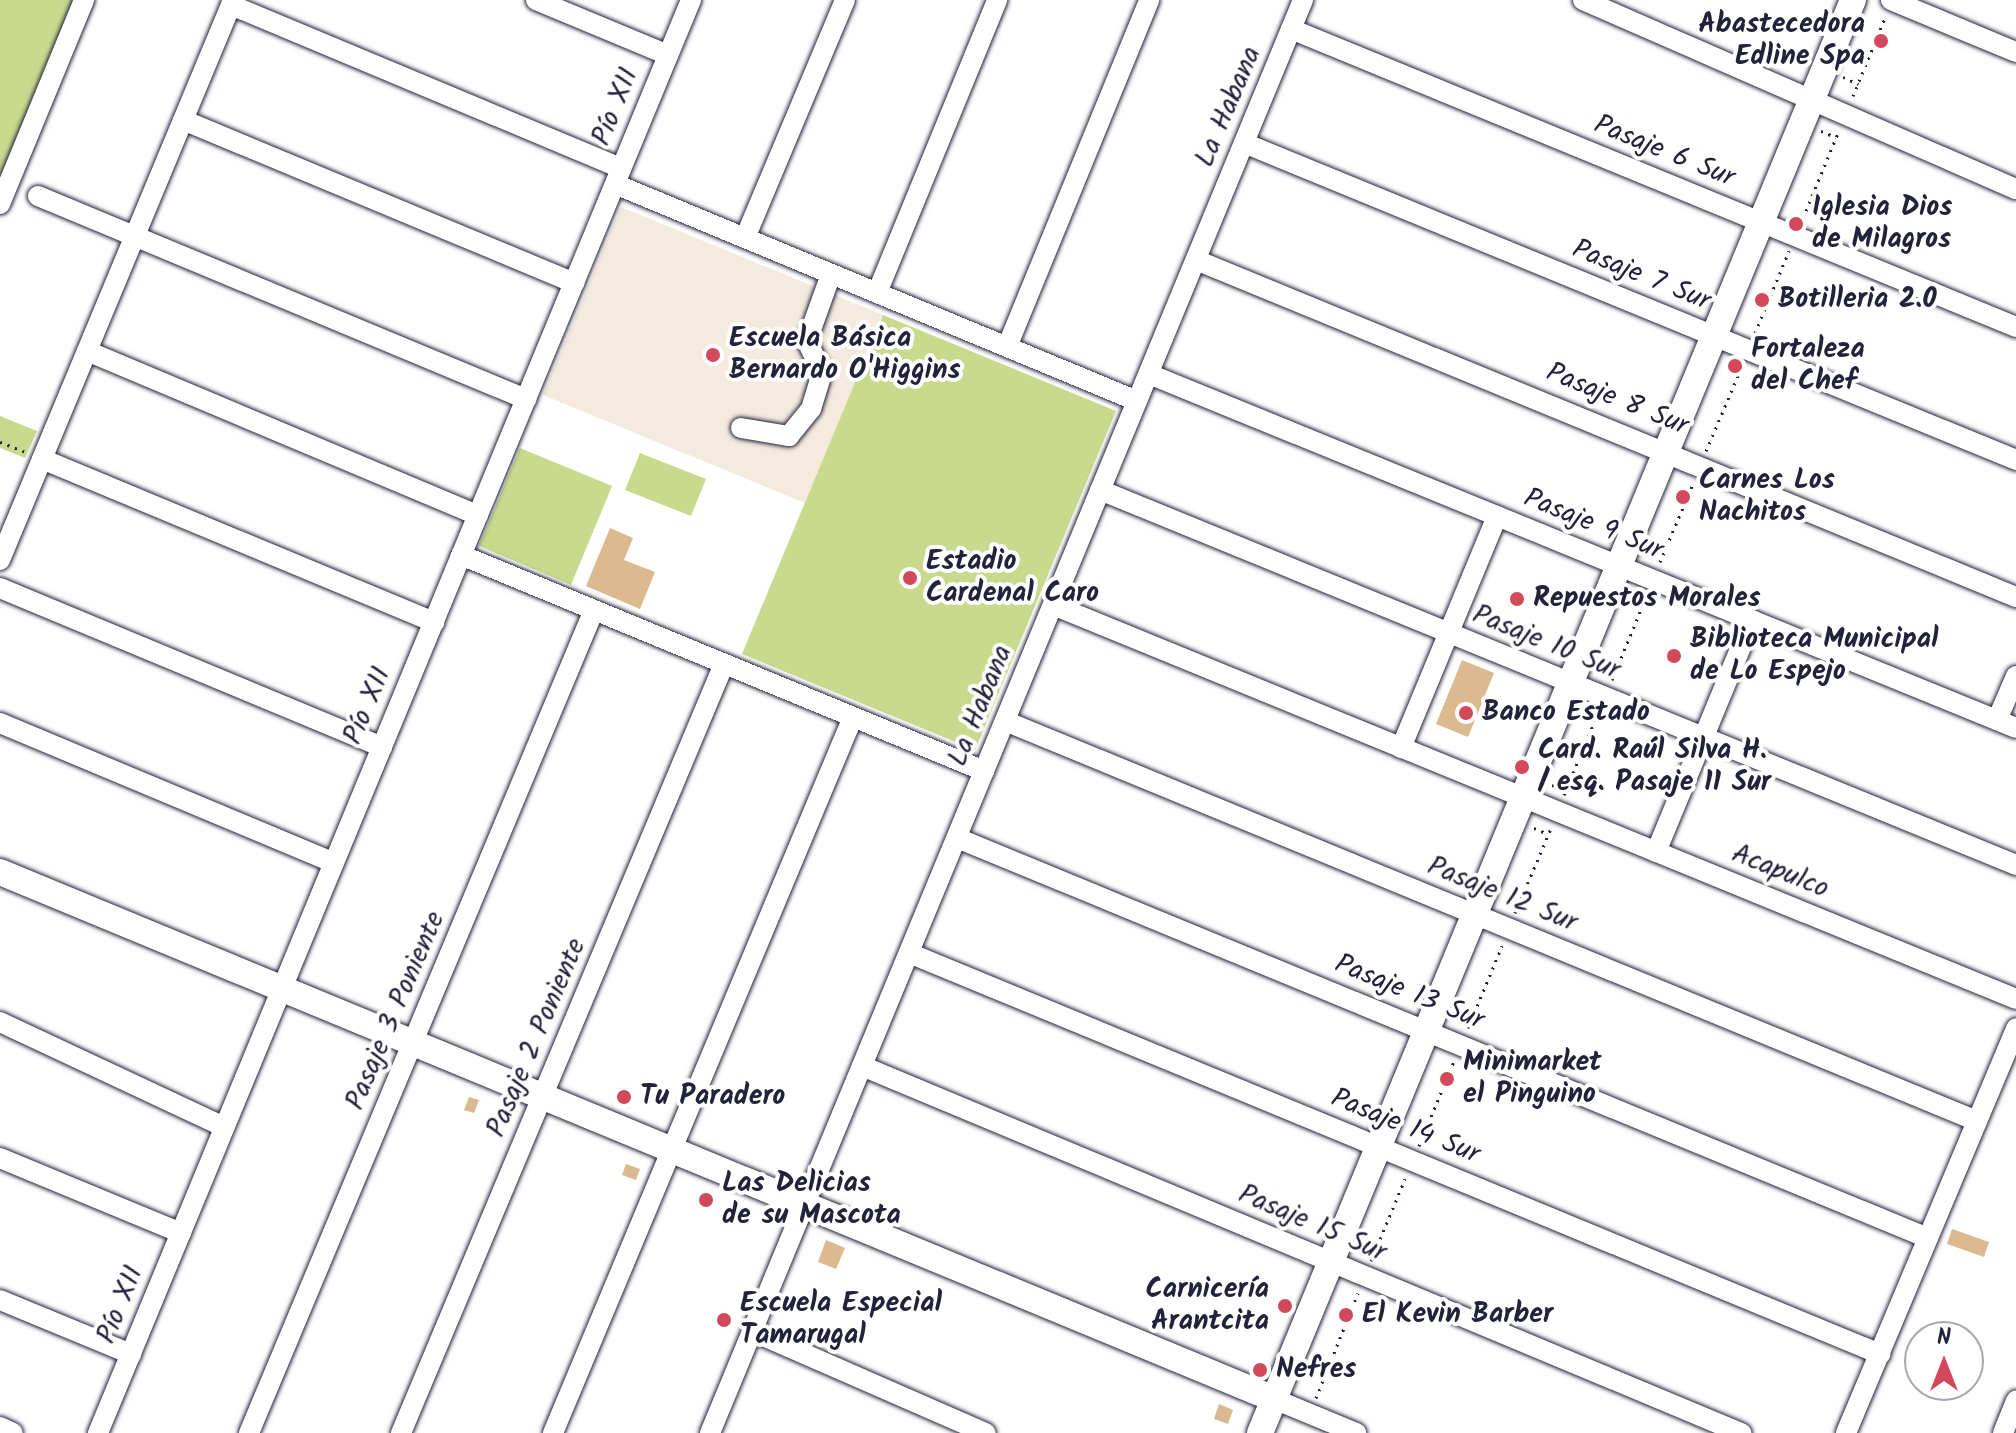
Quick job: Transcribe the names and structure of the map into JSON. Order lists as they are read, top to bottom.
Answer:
{
  "streets": {
    "street": [
      "Pío XII",
      "La Habana",
      "Pasaje 6 Sur",
      "Pasaje 7 Sur",
      "Pasaje 8 Sur",
      "Pasaje 9 Sur",
      "Pasaje 10 Sur",
      "Acapulco",
      "Pasaje 12 Sur",
      "Pasaje 13 Sur",
      "Pasaje 3 Poniente",
      "Pasaje 2 Poniente",
      "Pasaje 14 Sur",
      "Pasaje 15 Sur"
    ]
  },
  "crossings": [
    ["La Habana", "Pasaje 6 Sur"],
    ["La Habana", "Pasaje 7 Sur"],
    ["La Habana", "Pasaje 8 Sur"],
    ["La Habana", "Pasaje 9 Sur"],
    ["La Habana", "Pasaje 10 Sur"],
    ["La Habana", "Acapulco"],
    ["La Habana", "Pasaje 12 Sur"],
    ["La Habana", "Pasaje 13 Sur"],
    ["La Habana", "Pasaje 14 Sur"],
    ["La Habana", "Pasaje 15 Sur"]
  ],
  "places": [
    "Abastecedora Edline Spa",
    "Iglesia Dios de Milagros",
    "Botilleria 2.0",
    "Escuela Básica Bernardo O'Higgins",
    "Fortaleza del Chef",
    "Carnes Los Nachitos",
    "Estadio Cardenal Caro",
    "Repuestos Morales",
    "Biblioteca Municipal de Lo Espejo",
    "Banco Estado",
    "Card. Raúl Silva H. / esq. Pasaje 11 Sur",
    "Minimarket el Pinguino",
    "Tu Paradero",
    "Las Delicias de su Mascota",
    "Carnicería Arantcita",
    "El Kevin Barber",
    "Escuela Especial Tamarugal",
    "Nefres"
  ],
  "north": "top"
}
